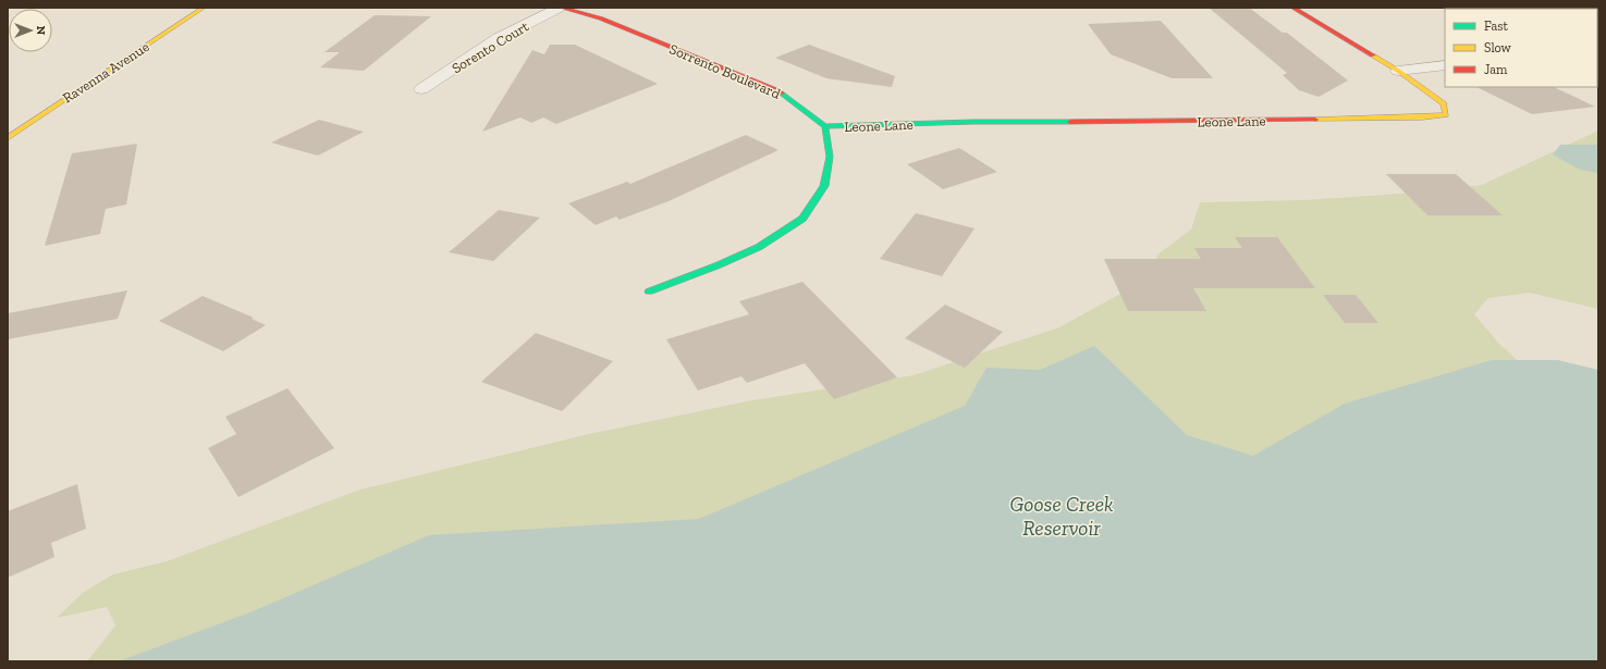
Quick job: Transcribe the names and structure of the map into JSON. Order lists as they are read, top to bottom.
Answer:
{
  "streets": {
    "street": [
      "Sorento Court",
      "Sorrento Boulevard",
      "Ravenna Avenue",
      "Leone Lane"
    ]
  },
  "crossings": [
    ["Sorento Court", "Sorrento Boulevard"],
    ["Sorrento Boulevard", "Leone Lane"]
  ],
  "water": ["Goose Creek Reservoir"],
  "legend": ["Fast", "Slow", "Jam"],
  "north": "right"
}
